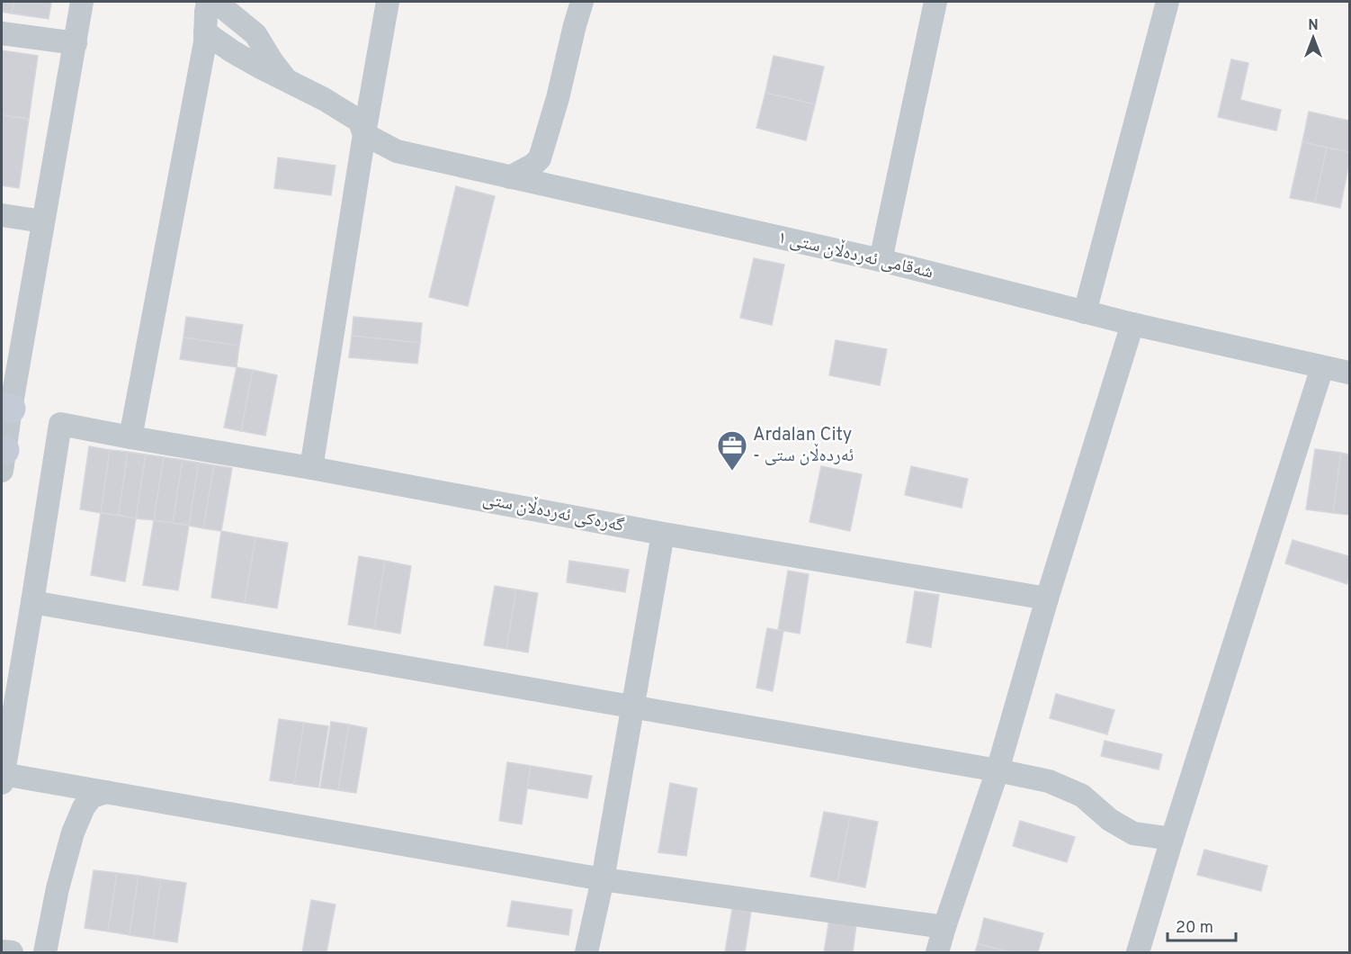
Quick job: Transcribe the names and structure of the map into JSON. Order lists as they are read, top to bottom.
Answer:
{
  "streets": {
    "street": ["شەقامی ئەردەڵان ستی ١", "گەرەکی ئەردەڵان ستی"]
  },
  "places": {
    "office": ["Ardalan City - ئەردەڵان ستی"]
  },
  "scale_bar": "20 m",
  "north": "top"
}
